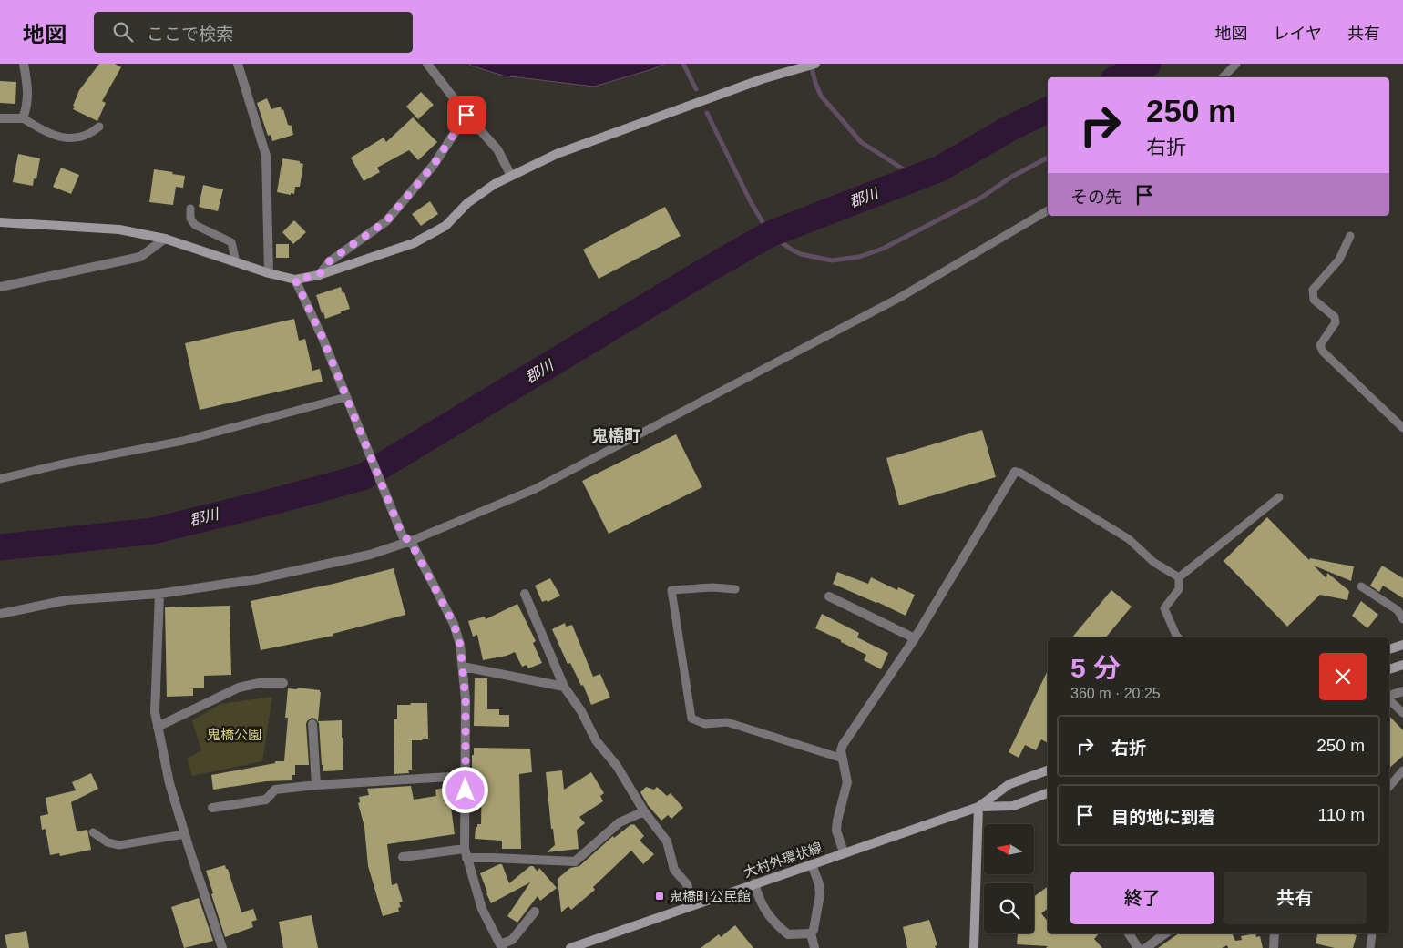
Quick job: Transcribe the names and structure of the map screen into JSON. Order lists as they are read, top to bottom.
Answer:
{
  "streets": {
    "street": ["大村外環状線"]
  },
  "districts": ["鬼橋町"],
  "water": ["郡川"],
  "parks": ["鬼橋公園"],
  "places": {
    "transit": ["鬼橋町公民館"]
  },
  "north": "left",
  "page": {
    "header": "地図",
    "search": "ここで検索",
    "nav": ["地図", "レイヤ", "共有"],
    "turn": ["250 m", "右折"],
    "then": "その先",
    "heading": ["5 分", "360 m · 20:25"],
    "list": [
      {
        "name": "右折",
        "value": "250 m"
      },
      {
        "name": "目的地に到着",
        "value": "110 m"
      }
    ],
    "buttons": ["終了", "共有"]
  }
}
